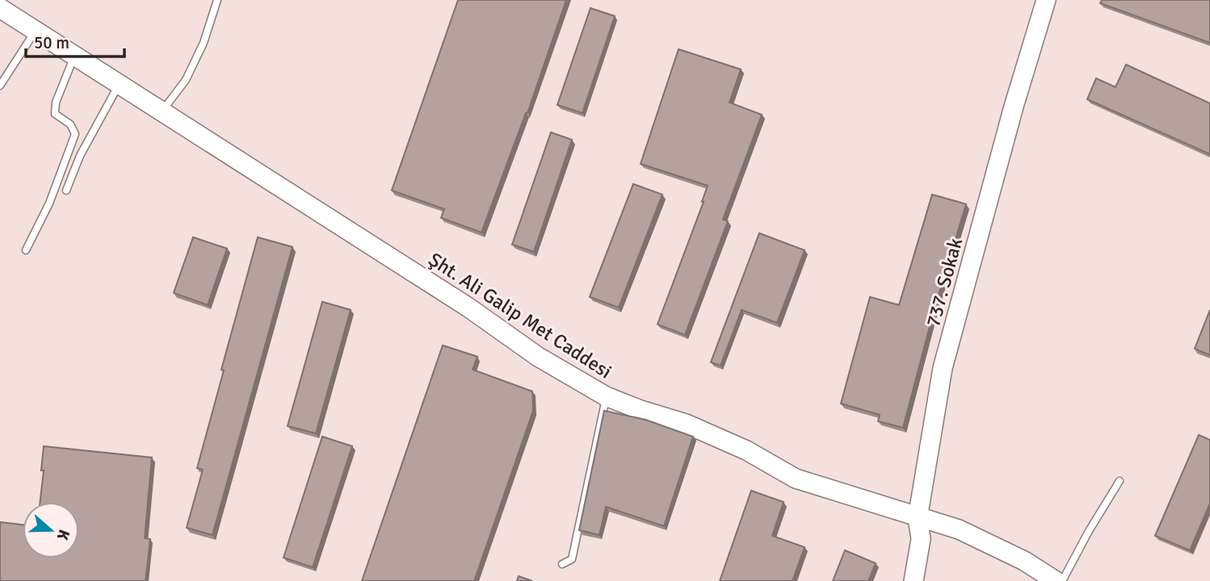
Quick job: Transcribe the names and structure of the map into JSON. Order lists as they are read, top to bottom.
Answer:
{
  "streets": {
    "street": ["737. Sokak", "Şht. Ali Galip Met Caddesi"]
  },
  "crossings": [
    ["737. Sokak", "Şht. Ali Galip Met Caddesi"]
  ],
  "scale_bar": "50 m",
  "north": "right"
}
